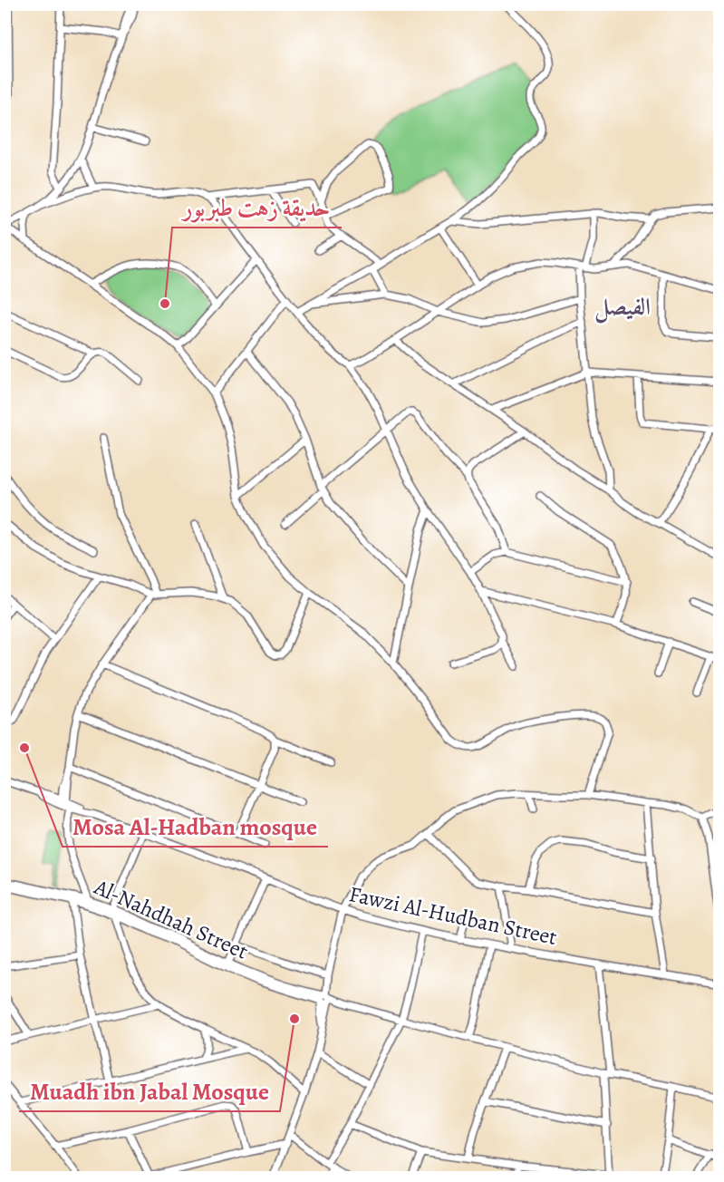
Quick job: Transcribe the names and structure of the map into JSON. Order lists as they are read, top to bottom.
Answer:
{
  "streets": {
    "street": ["Fawzi Al-Hudban Street", "Al-Nahdhah Street"]
  },
  "districts": ["الفيصل"],
  "places": ["حديقة زهت طبربور", "Mosa Al-Hadban mosque", "Muadh ibn Jabal Mosque"]
}
